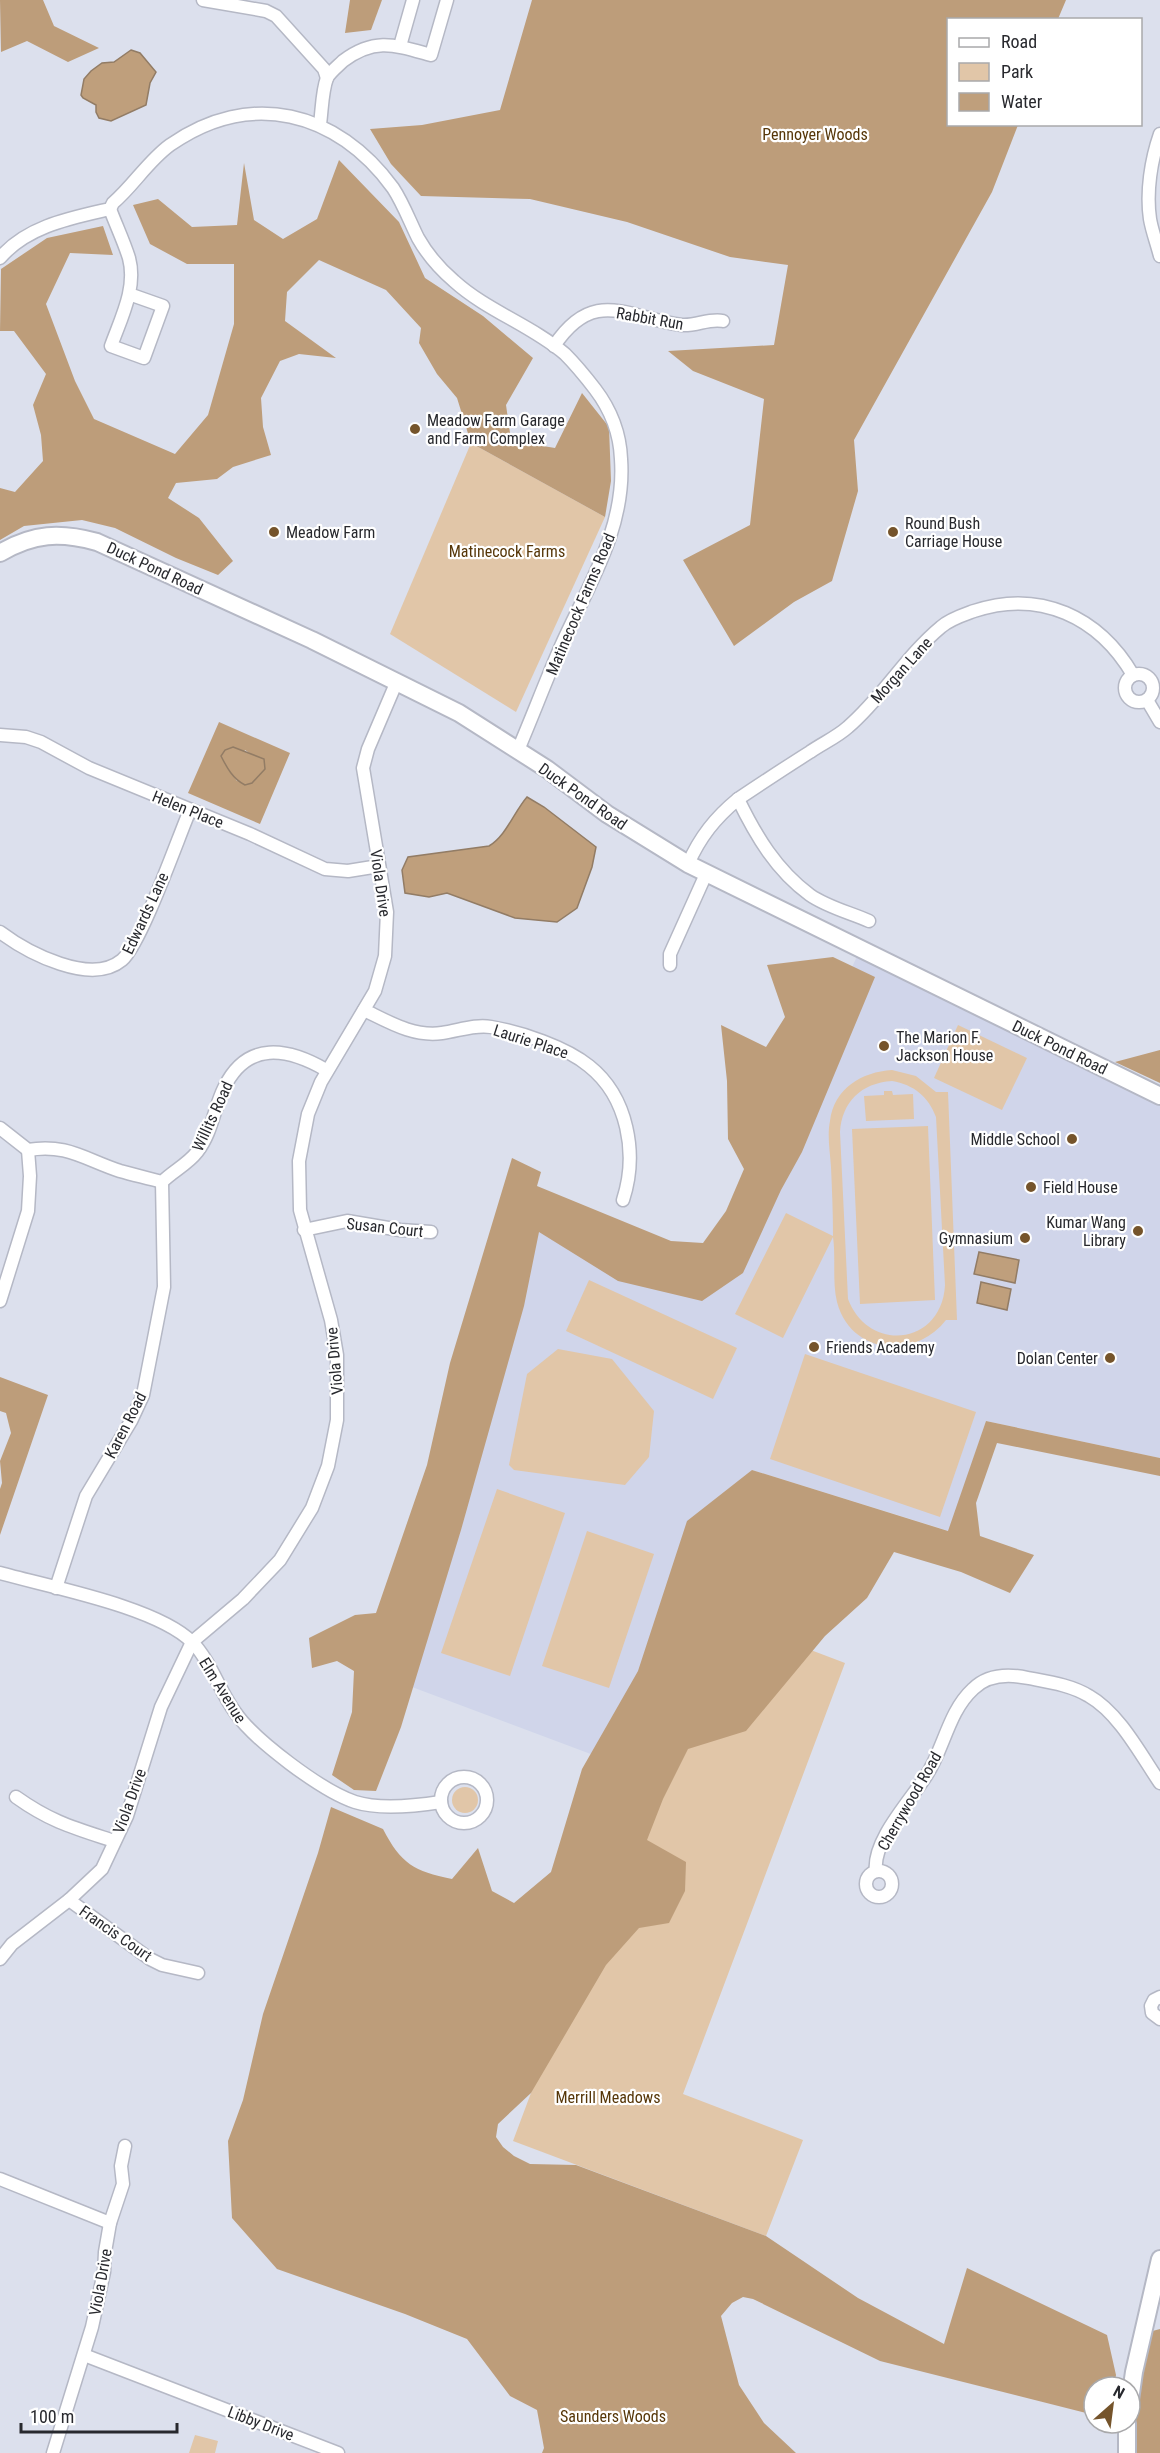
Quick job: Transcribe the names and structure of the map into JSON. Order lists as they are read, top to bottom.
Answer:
{
  "streets": {
    "street": [
      "Rabbit Run",
      "Duck Pond Road",
      "Matinecock Farms Road",
      "Morgan Lane",
      "Helen Place",
      "Viola Drive",
      "Edwards Lane",
      "Laurie Place",
      "Willits Road",
      "Susan Court",
      "Karen Road",
      "Elm Avenue",
      "Cherrywood Road",
      "Francis Court",
      "Libby Drive"
    ]
  },
  "crossings": [
    ["Rabbit Run", "Matinecock Farms Road"],
    ["Duck Pond Road", "Matinecock Farms Road"],
    ["Duck Pond Road", "Morgan Lane"],
    ["Duck Pond Road", "Viola Drive"],
    ["Helen Place", "Viola Drive"],
    ["Helen Place", "Edwards Lane"],
    ["Viola Drive", "Laurie Place"],
    ["Viola Drive", "Willits Road"],
    ["Viola Drive", "Susan Court"],
    ["Viola Drive", "Elm Avenue"],
    ["Viola Drive", "Francis Court"],
    ["Viola Drive", "Libby Drive"],
    ["Willits Road", "Karen Road"],
    ["Karen Road", "Elm Avenue"]
  ],
  "parks": [
    "Pennoyer Woods",
    "Matinecock Farms",
    "Merrill Meadows",
    "Saunders Woods"
  ],
  "places": [
    "Meadow Farm Garage and Farm Complex",
    "Meadow Farm",
    "Round Bush Carriage House",
    "The Marion F. Jackson House",
    "Middle School",
    "Field House",
    "Kumar Wang Library",
    "Gymnasium",
    "Friends Academy",
    "Dolan Center"
  ],
  "legend": ["Road", "Park", "Water"],
  "scale_bar": "100 m",
  "north": "top right"
}
